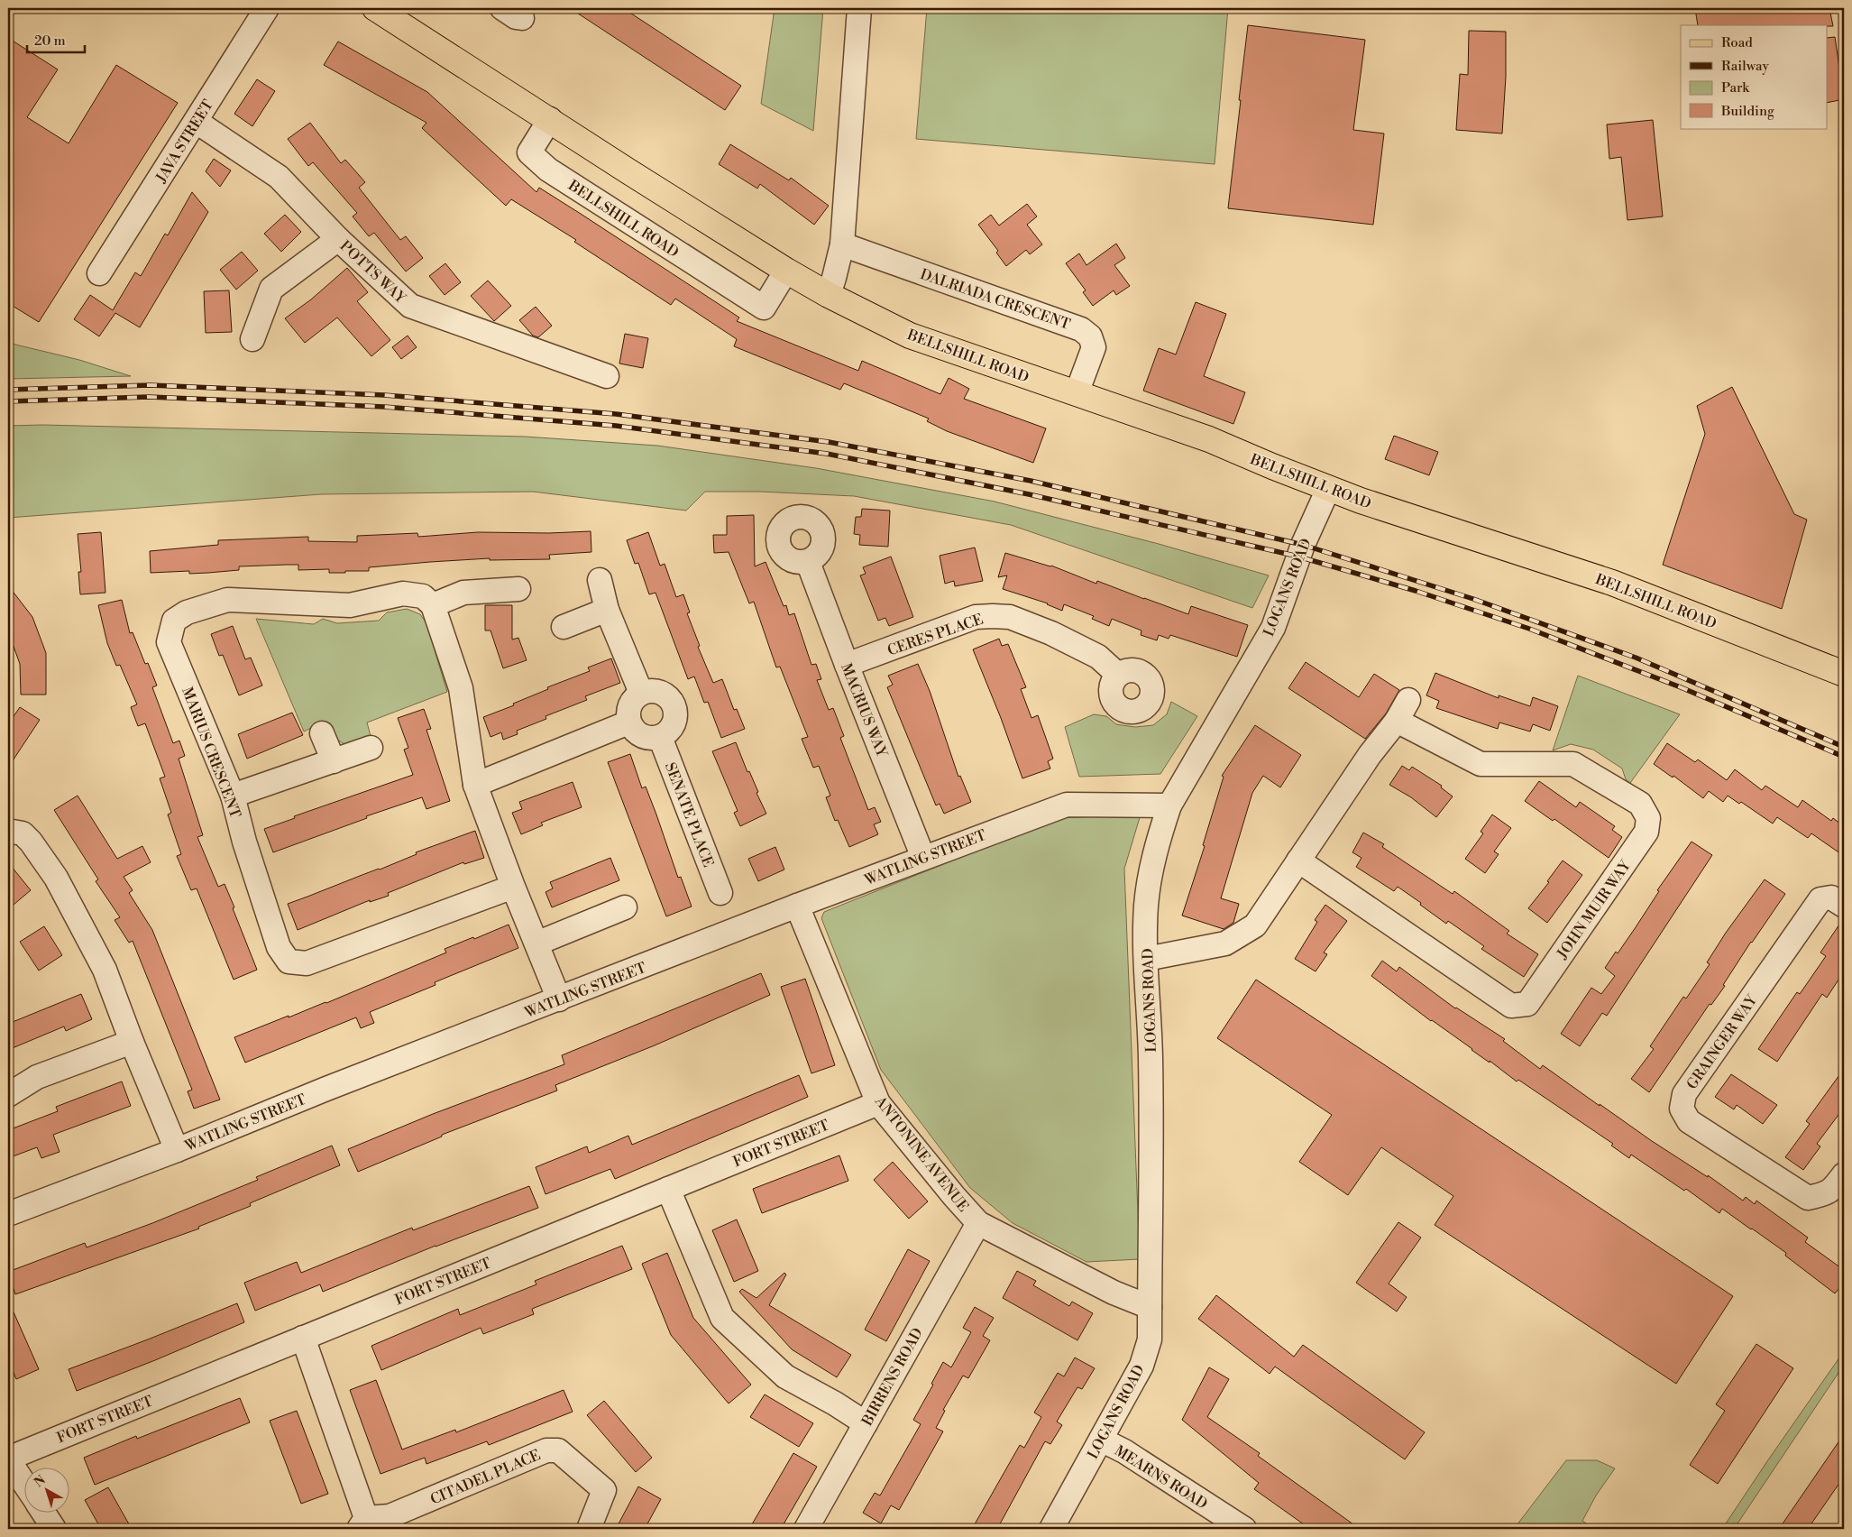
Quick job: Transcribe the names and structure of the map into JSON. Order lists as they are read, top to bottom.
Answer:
{
  "streets": {
    "main road": ["BELLSHILL ROAD"],
    "street": [
      "JAVA STREET",
      "POTTS WAY",
      "DALRIADA CRESCENT",
      "LOGANS ROAD",
      "CERES PLACE",
      "MACRIUS WAY",
      "MARIUS CRESCENT",
      "SENATE PLACE",
      "WATLING STREET",
      "JOHN MUIR WAY",
      "GRAINGER WAY",
      "FORT STREET",
      "ANTONINE AVENUE",
      "BIRRENS ROAD",
      "CITADEL PLACE",
      "MEARNS ROAD"
    ]
  },
  "crossings": [
    ["JAVA STREET", "POTTS WAY"],
    ["BELLSHILL ROAD", "DALRIADA CRESCENT"],
    ["BELLSHILL ROAD", "LOGANS ROAD"],
    ["LOGANS ROAD", "WATLING STREET"],
    ["LOGANS ROAD", "ANTONINE AVENUE"],
    ["LOGANS ROAD", "MEARNS ROAD"],
    ["CERES PLACE", "MACRIUS WAY"],
    ["MACRIUS WAY", "WATLING STREET"],
    ["WATLING STREET", "ANTONINE AVENUE"],
    ["FORT STREET", "ANTONINE AVENUE"],
    ["FORT STREET", "CITADEL PLACE"],
    ["ANTONINE AVENUE", "BIRRENS ROAD"]
  ],
  "legend": [
    "Road",
    "Railway",
    "Park",
    "Building"
  ],
  "scale_bar": "20 m",
  "north": "top left"
}
